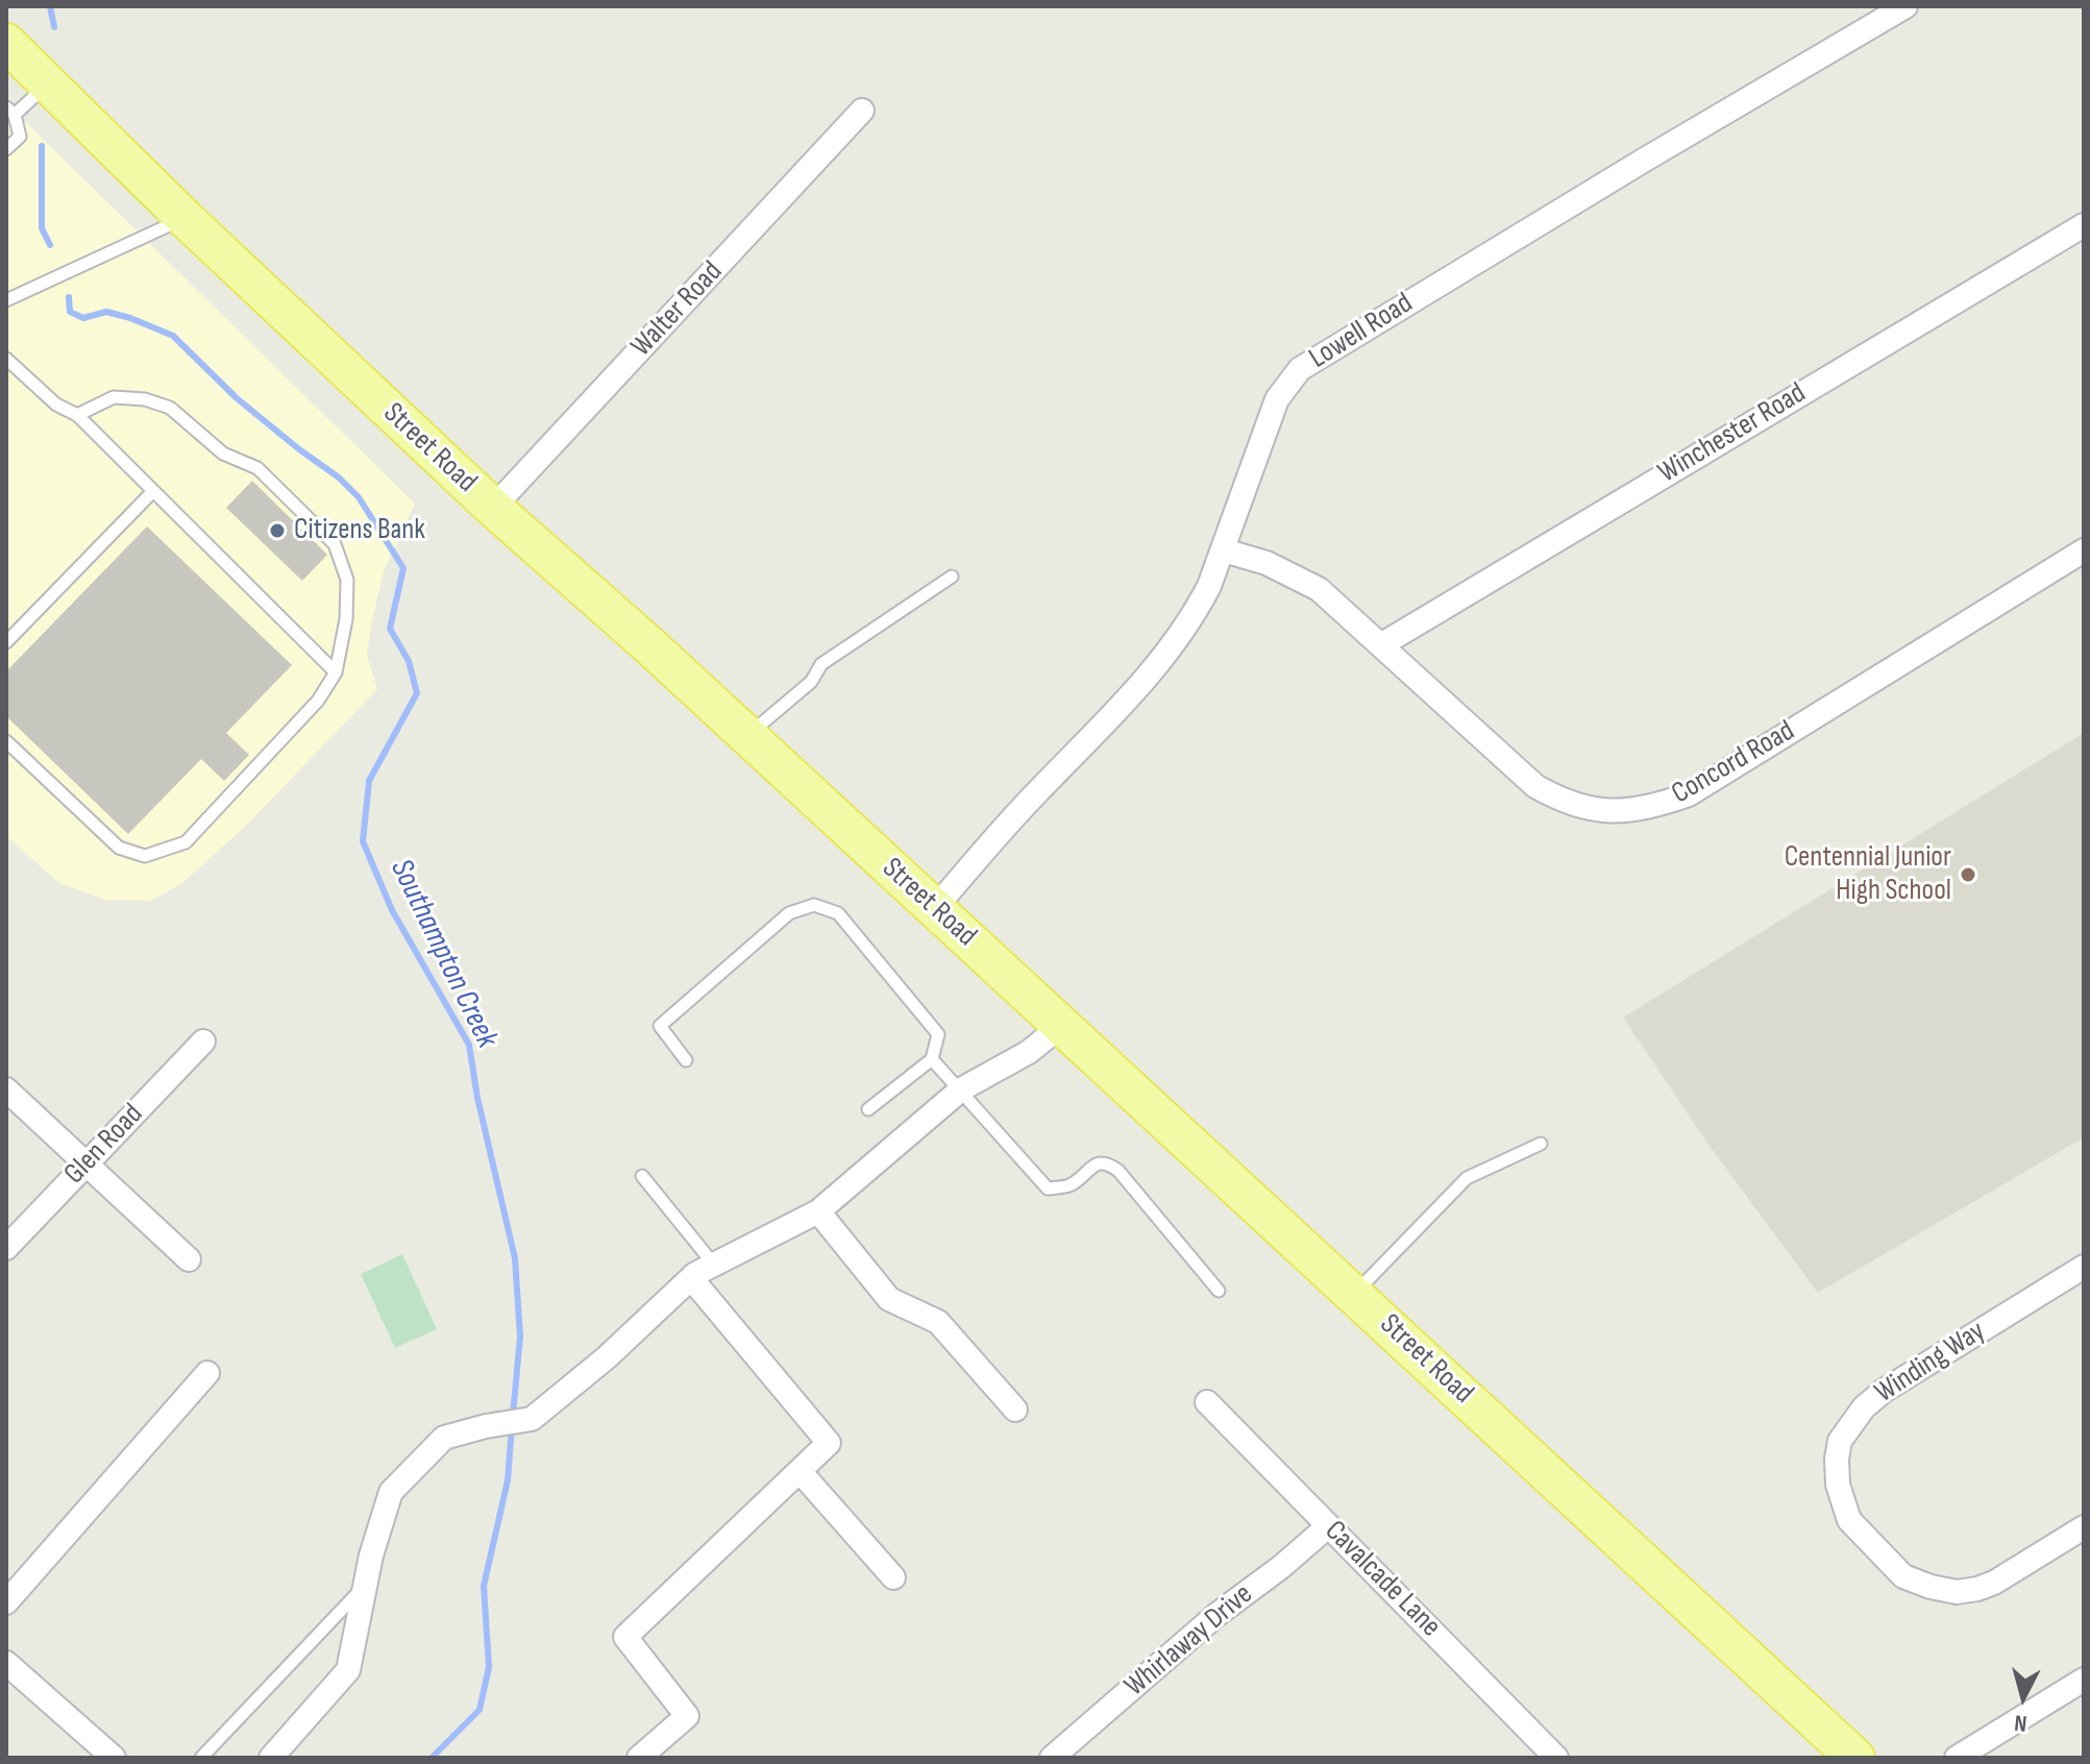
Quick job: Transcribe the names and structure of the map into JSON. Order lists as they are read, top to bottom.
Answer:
{
  "streets": {
    "main road": ["Street Road"],
    "street": [
      "Walter Road",
      "Lowell Road",
      "Winchester Road",
      "Concord Road",
      "Glen Road",
      "Winding Way",
      "Cavalcade Lane",
      "Whirlaway Drive"
    ]
  },
  "crossings": [
    ["Walter Road", "Street Road"],
    ["Lowell Road", "Street Road"],
    ["Lowell Road", "Concord Road"],
    ["Winchester Road", "Concord Road"],
    ["Cavalcade Lane", "Whirlaway Drive"]
  ],
  "water": ["Southampton Creek"],
  "places": ["Citizens Bank", "Centennial Junior High School"],
  "north": "bottom"
}
